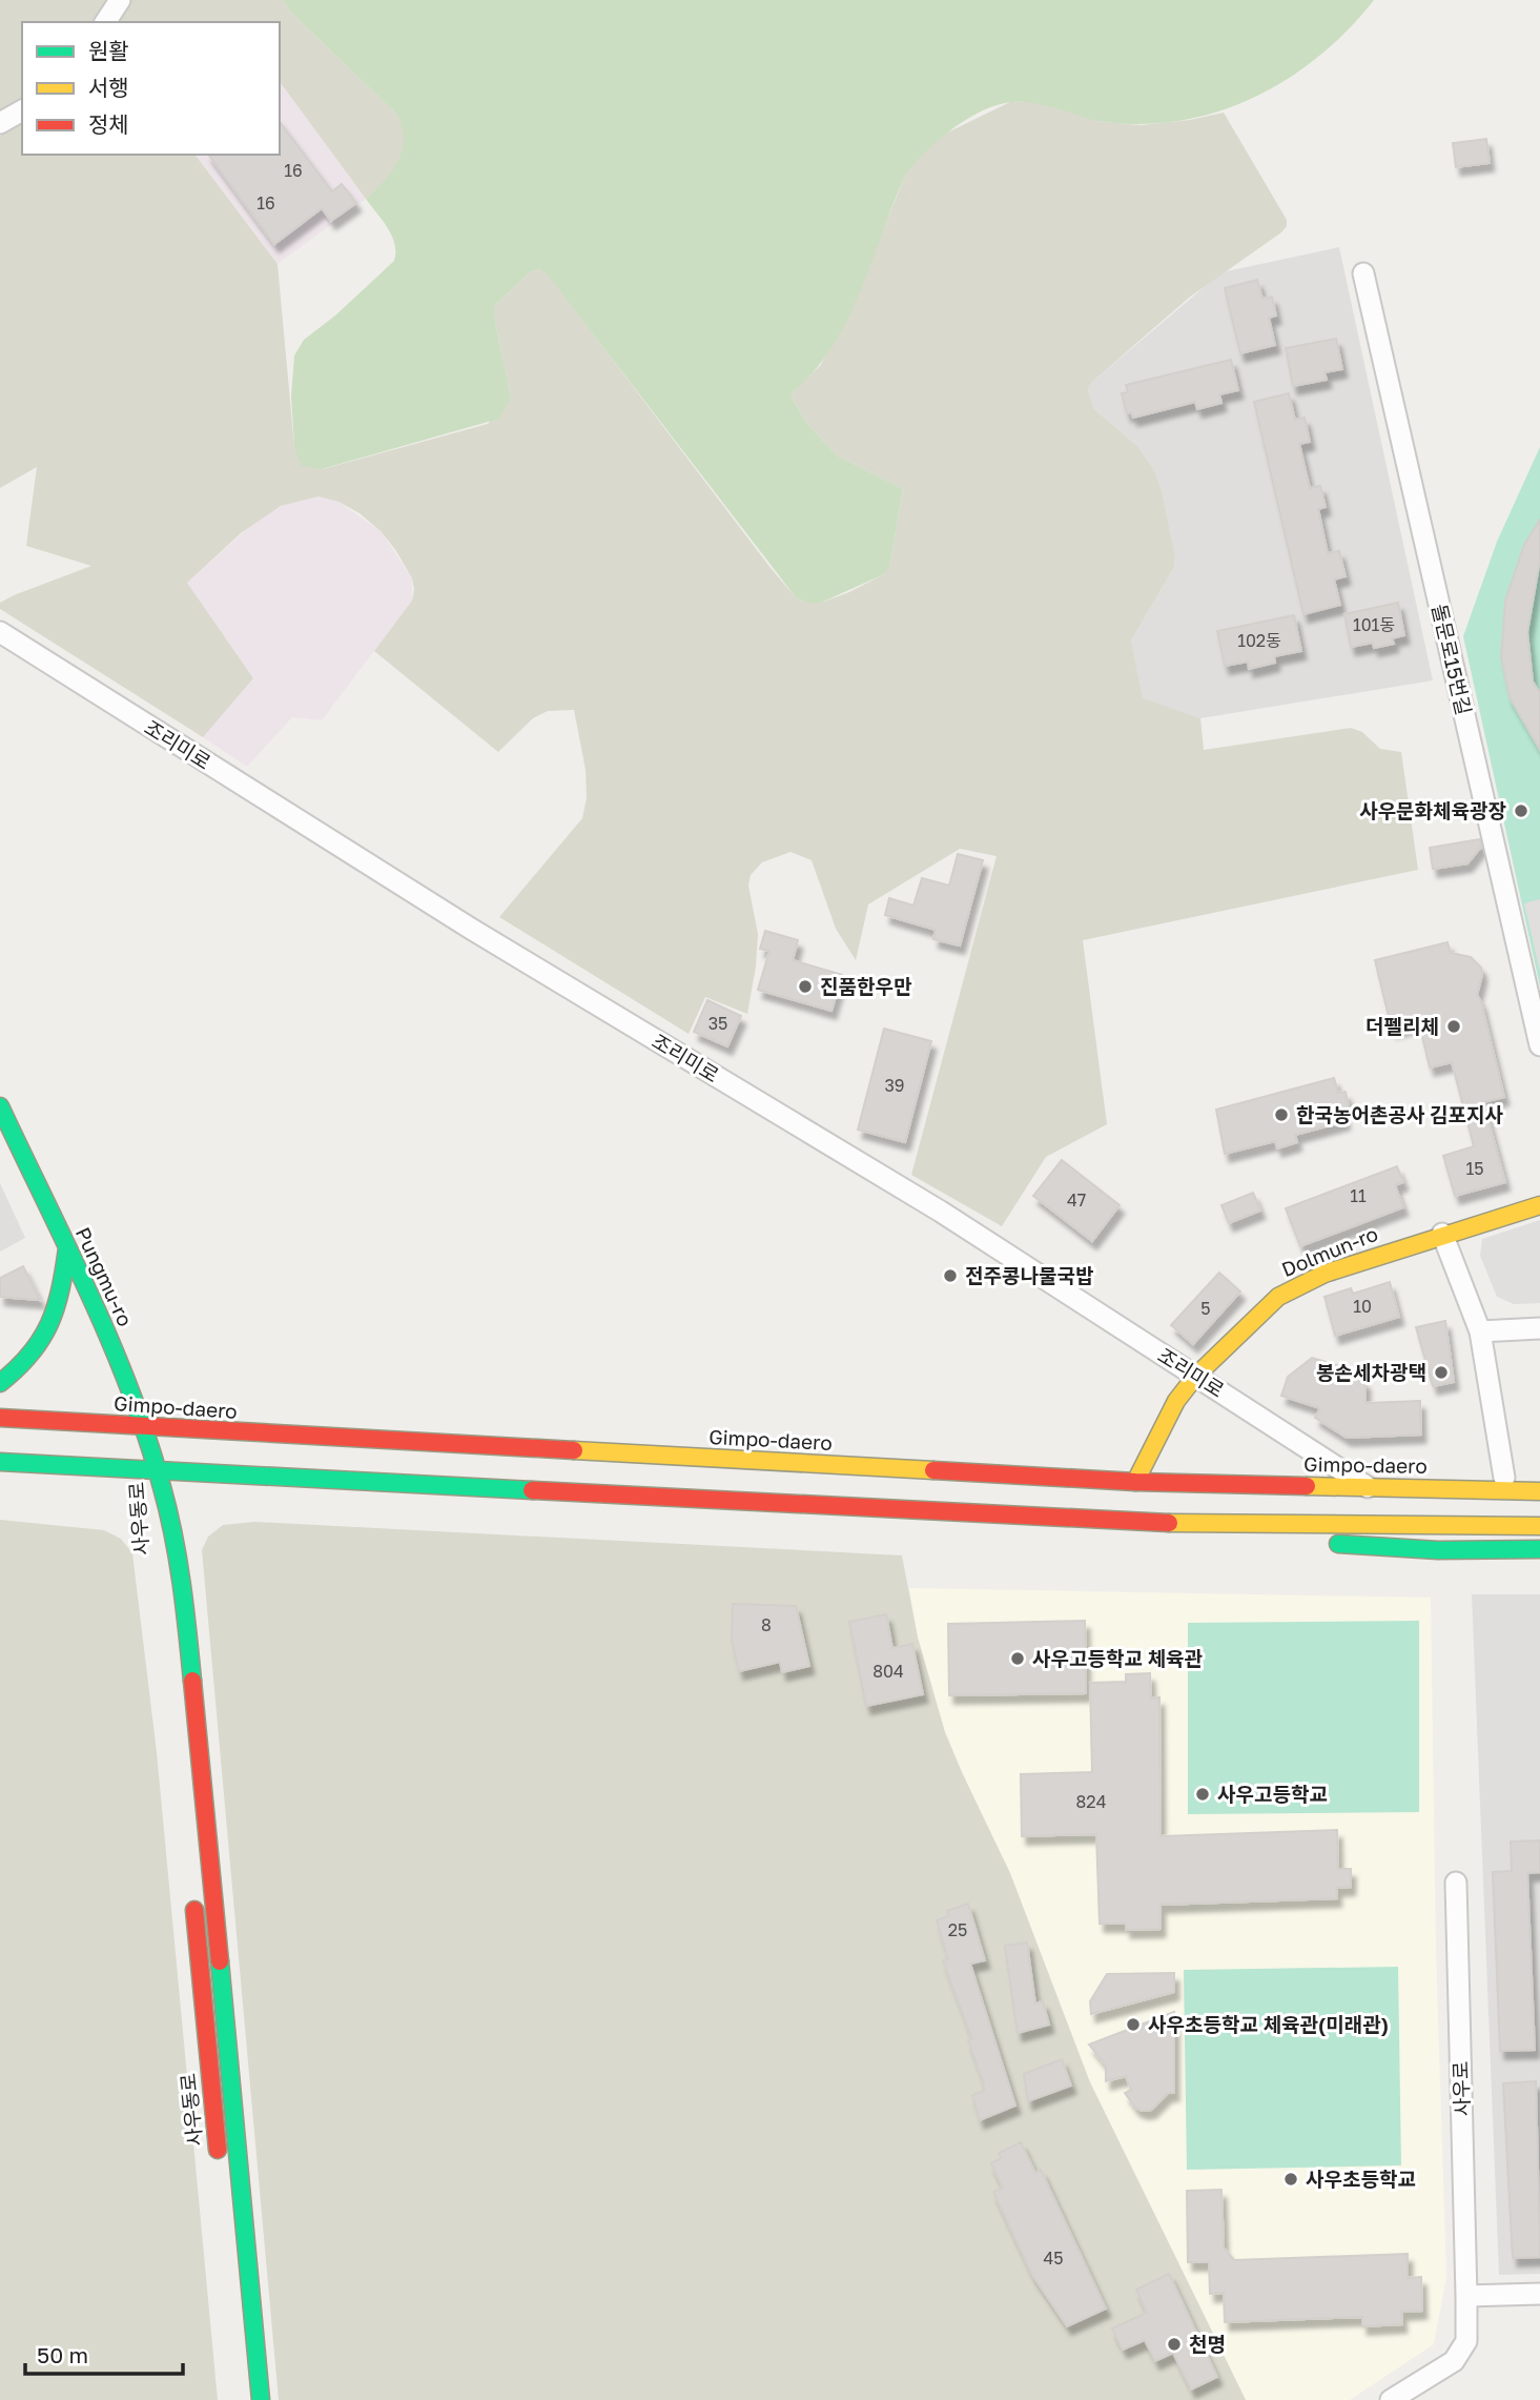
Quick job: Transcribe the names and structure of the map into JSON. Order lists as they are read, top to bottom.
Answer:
{
  "streets": {
    "main road": [
      "Dolmun-ro",
      "Pungmu-ro",
      "Gimpo-daero",
      "사우동로"
    ],
    "street": ["돌문로15번길", "조리미로", "사우로"]
  },
  "crossings": [
    ["조리미로", "Dolmun-ro"],
    ["조리미로", "Gimpo-daero"],
    ["Dolmun-ro", "Gimpo-daero"],
    ["Pungmu-ro", "Gimpo-daero"],
    ["Pungmu-ro", "사우동로"]
  ],
  "places": [
    "사우문화체육광장",
    "진품한우만",
    "더펠리체",
    "한국농어촌공사 김포지사",
    "전주콩나물국밥",
    "봉손세차광택",
    "사우고등학교 체육관",
    "사우고등학교",
    "사우초등학교 체육관(미래관)",
    "사우초등학교",
    "천명"
  ],
  "house_numbers": [
    "16",
    "16",
    "101동",
    "102동",
    "35",
    "39",
    "15",
    "11",
    "47",
    "10",
    "5",
    "8",
    "804",
    "824",
    "25",
    "45"
  ],
  "legend": ["원활", "서행", "정체"],
  "scale_bar": "50 m"
}
